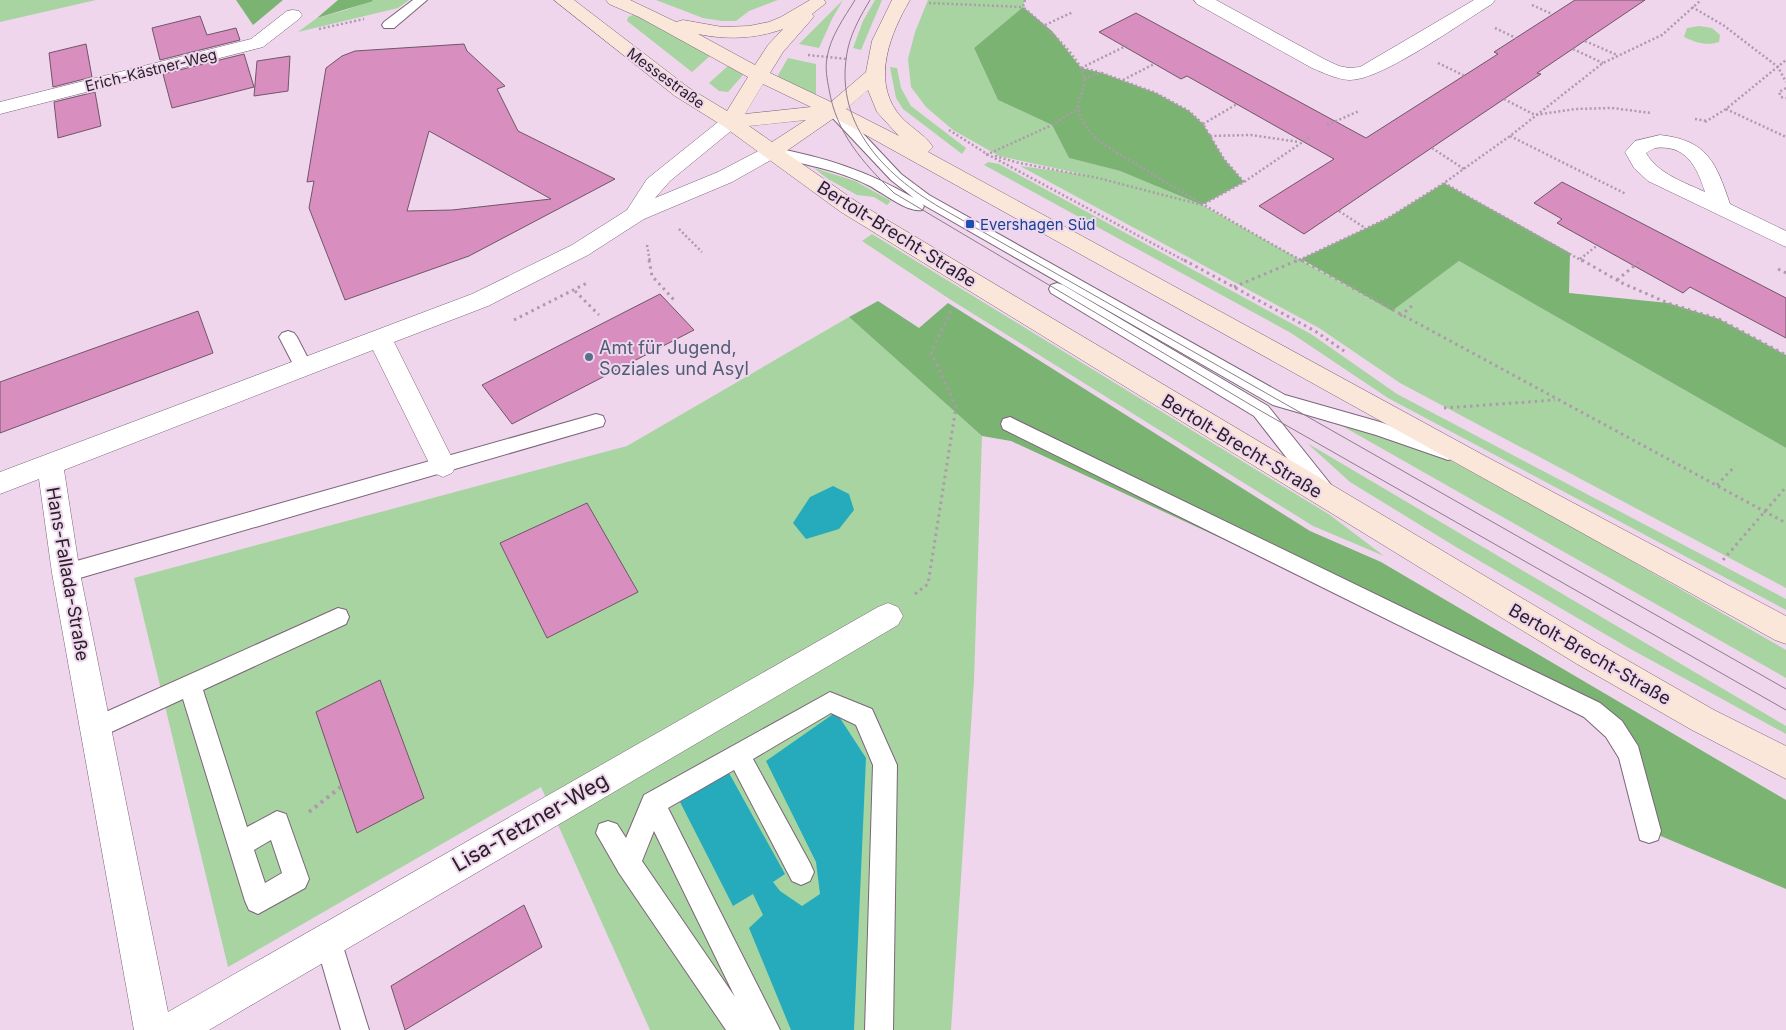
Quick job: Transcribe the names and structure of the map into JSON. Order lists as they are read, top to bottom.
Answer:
{
  "streets": {
    "main road": ["Messestraße", "Bertolt-Brecht-Straße"],
    "street": ["Erich-Kästner-Weg", "Hans-Fallada-Straße", "Lisa-Tetzner-Weg"]
  },
  "crossings": [
    ["Messestraße", "Bertolt-Brecht-Straße"],
    ["Messestraße", "Hans-Fallada-Straße"],
    ["Bertolt-Brecht-Straße", "Hans-Fallada-Straße"]
  ],
  "places": {
    "transit": ["Evershagen Süd"],
    "other": ["Amt für Jugend, Soziales und Asyl"]
  }
}
